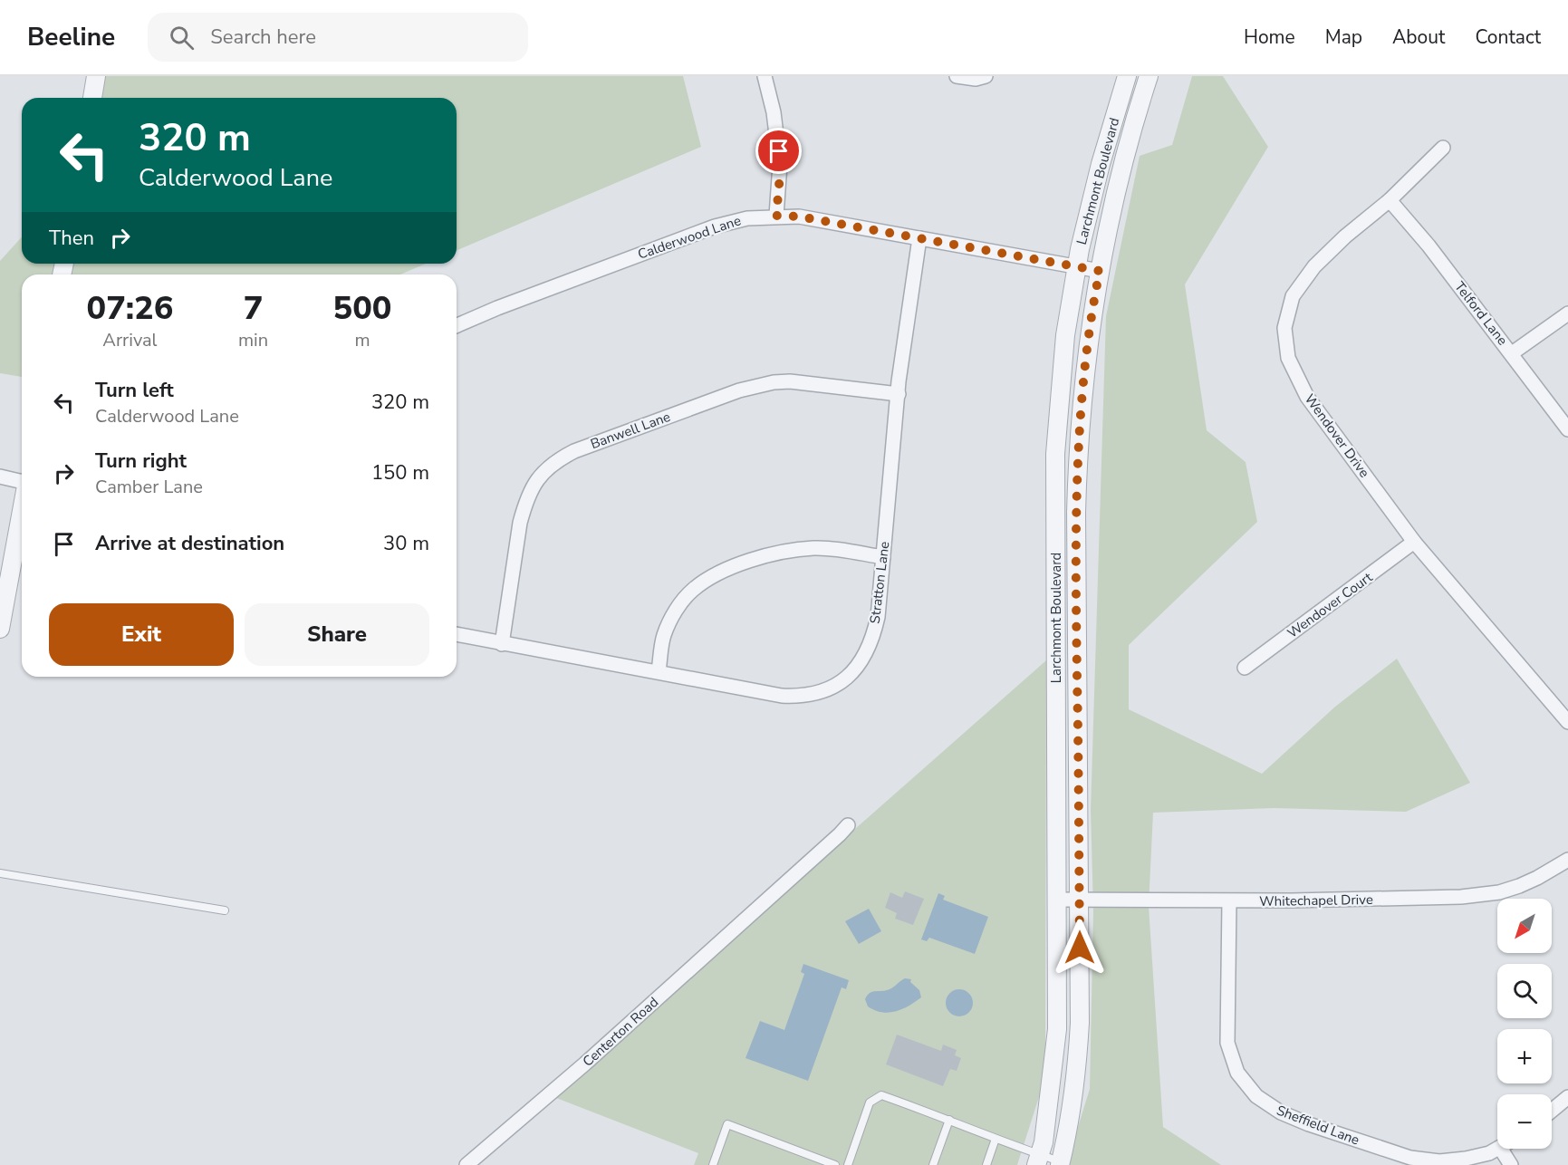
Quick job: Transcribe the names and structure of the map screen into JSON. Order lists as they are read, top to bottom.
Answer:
{
  "streets": {
    "street": [
      "Larchmont Boulevard",
      "Calderwood Lane",
      "Telford Lane",
      "Banwell Lane",
      "Wendover Drive",
      "Stratton Lane",
      "Wendover Court",
      "Whitechapel Drive",
      "Centerton Road",
      "Sheffield Lane"
    ]
  },
  "crossings": [
    ["Larchmont Boulevard", "Calderwood Lane"],
    ["Larchmont Boulevard", "Whitechapel Drive"],
    ["Calderwood Lane", "Stratton Lane"],
    ["Telford Lane", "Wendover Drive"],
    ["Banwell Lane", "Stratton Lane"],
    ["Wendover Drive", "Wendover Court"],
    ["Whitechapel Drive", "Sheffield Lane"]
  ],
  "north": "bottom left",
  "page": {
    "header": "Beeline",
    "search": "Search here",
    "nav": [
      "Home",
      "Map",
      "About",
      "Contact"
    ],
    "turn": ["320 m", "Calderwood Lane"],
    "then": "Then",
    "eta": [
      "07:26",
      "Arrival",
      "7",
      "min",
      "500",
      "m"
    ],
    "list": [
      {
        "name": "Turn left",
        "note": "Calderwood Lane",
        "value": "320 m"
      },
      {
        "name": "Turn right",
        "note": "Camber Lane",
        "value": "150 m"
      },
      {
        "name": "Arrive at destination",
        "value": "30 m"
      }
    ],
    "buttons": ["Exit", "Share"],
    "map_buttons": ["+", "−"]
  }
}
